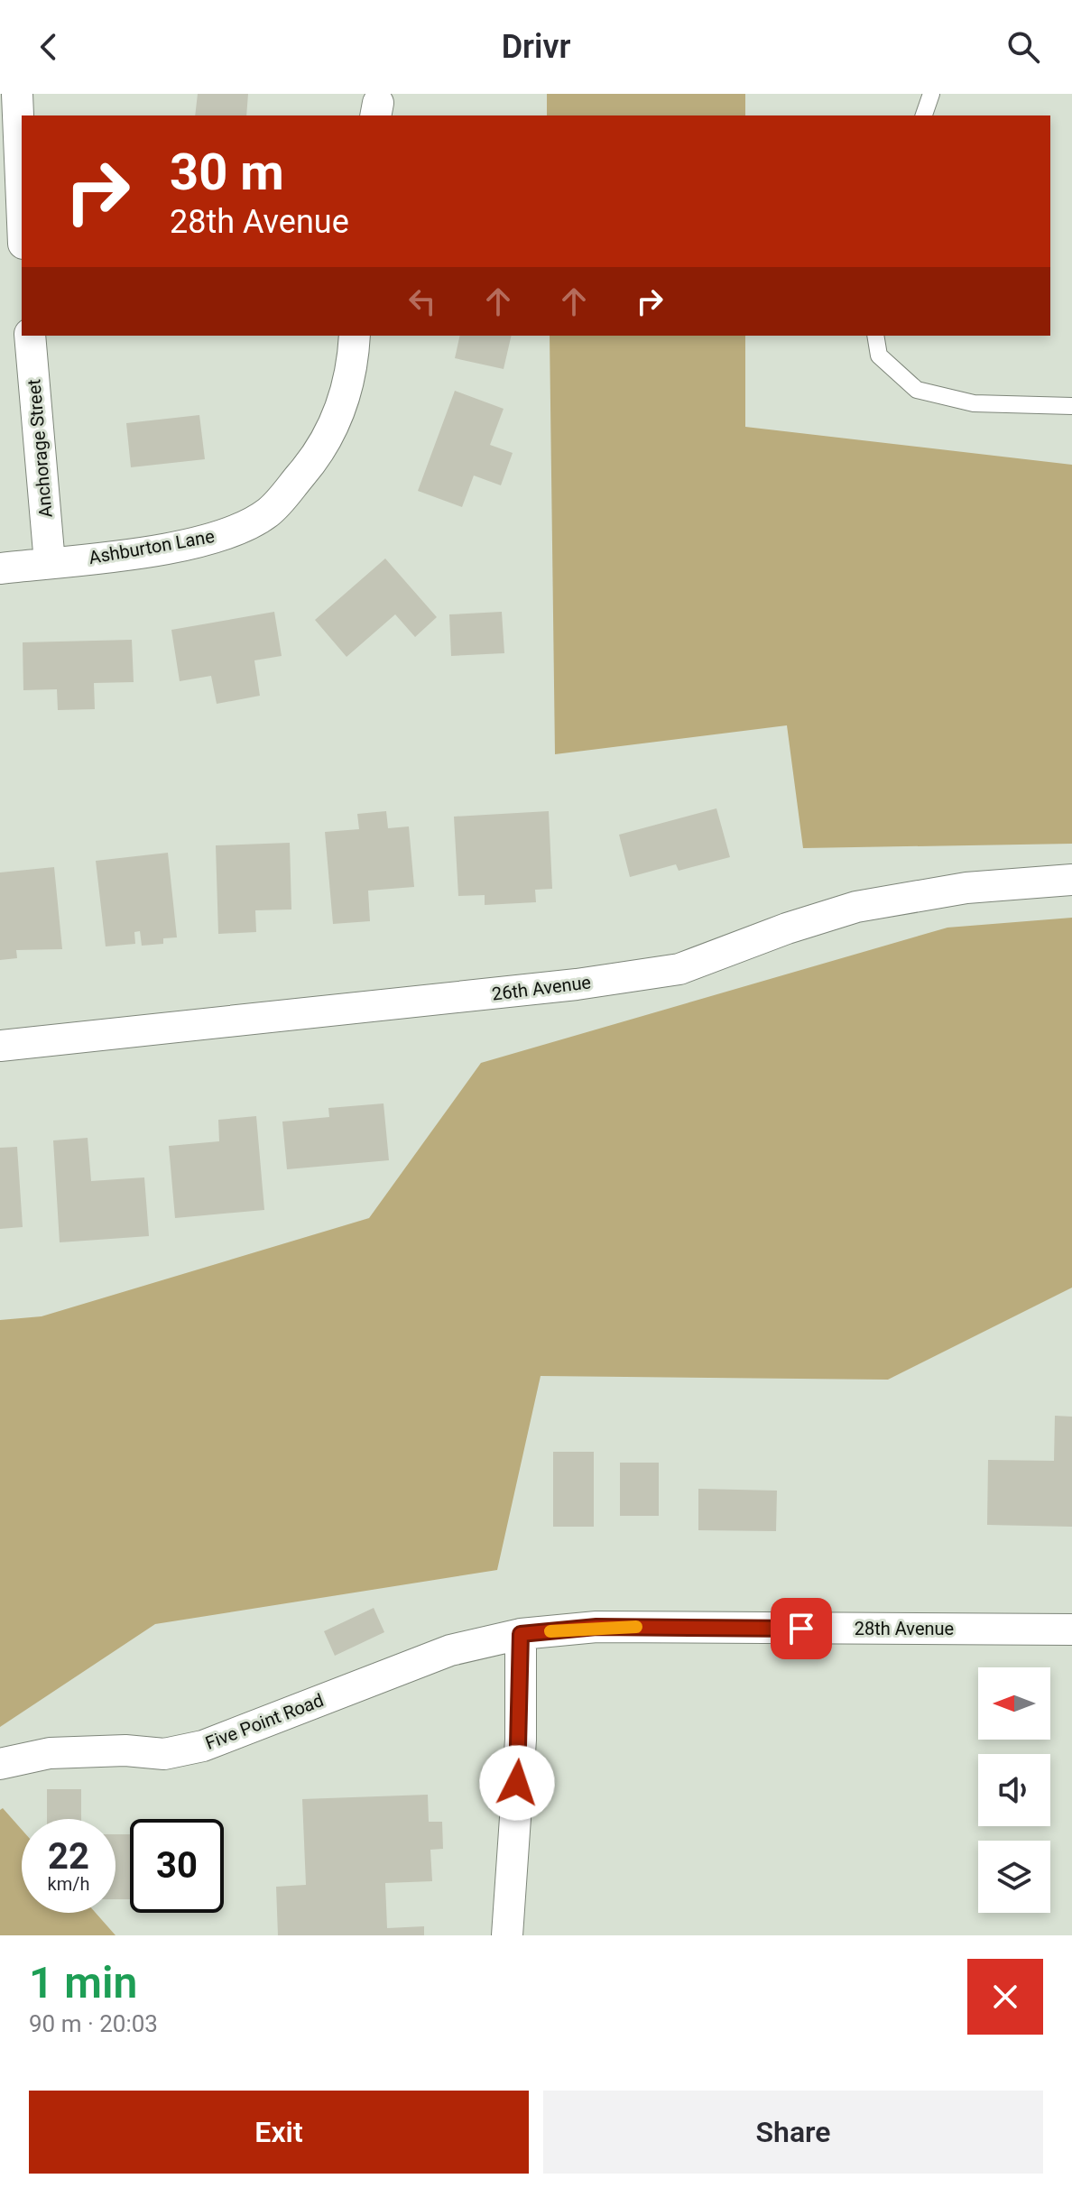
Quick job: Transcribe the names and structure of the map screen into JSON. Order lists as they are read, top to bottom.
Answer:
{
  "streets": {
    "street": [
      "Anchorage Street",
      "Ashburton Lane",
      "26th Avenue",
      "28th Avenue",
      "Five Point Road"
    ]
  },
  "crossings": [
    ["Anchorage Street", "Ashburton Lane"],
    ["28th Avenue", "Five Point Road"]
  ],
  "north": "left",
  "page": {
    "header": "Drivr",
    "turn": ["30 m", "28th Avenue"],
    "speed": "22 km/h",
    "limit": "30",
    "heading": ["1 min", "90 m · 20:03"],
    "buttons": ["Exit", "Share"]
  }
}
